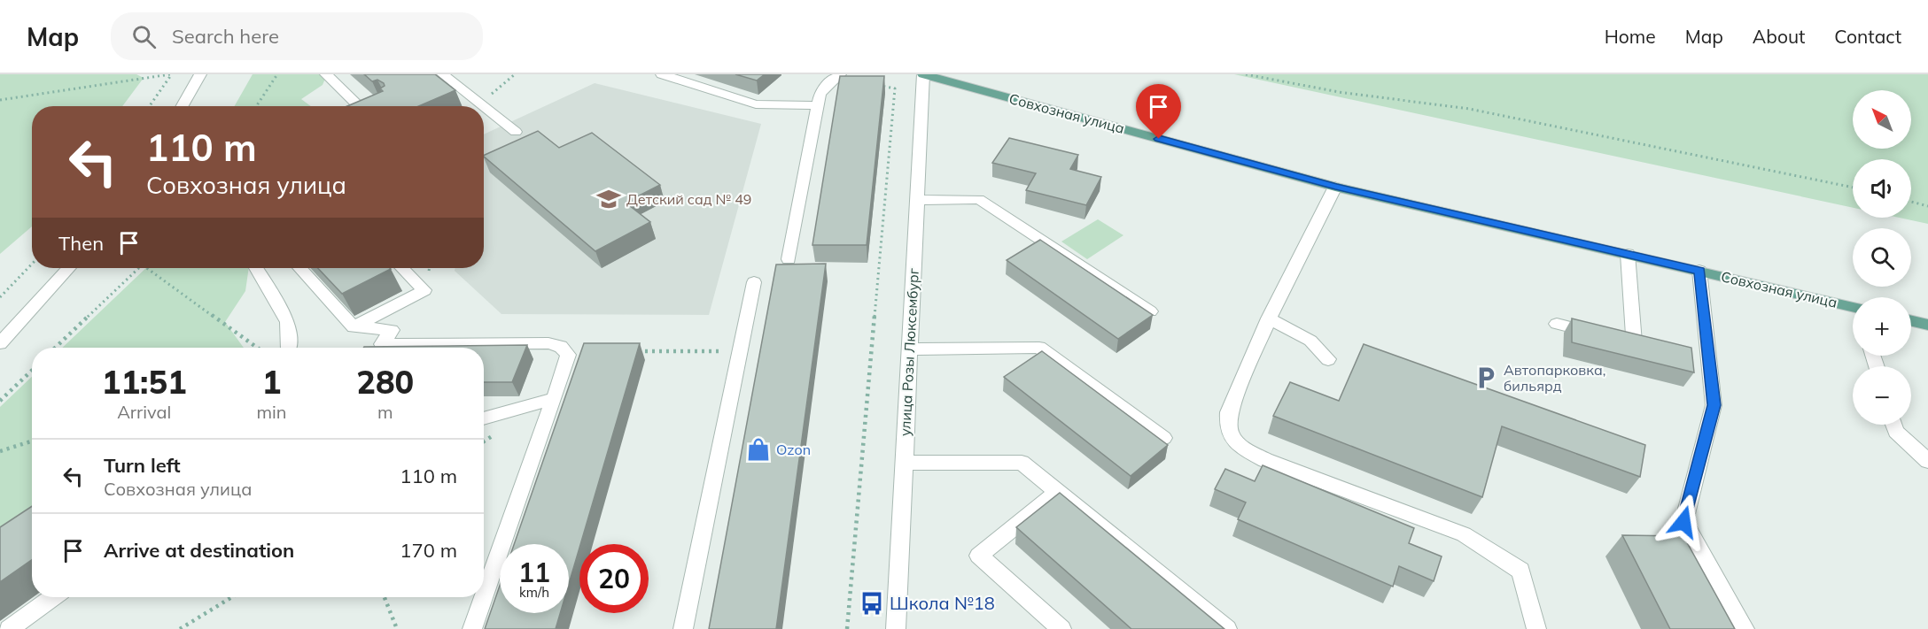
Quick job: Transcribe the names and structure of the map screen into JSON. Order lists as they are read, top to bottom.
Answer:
{
  "streets": {
    "main road": ["Совхозная улица"],
    "street": ["улица Розы Люксембург"]
  },
  "crossings": [
    ["Совхозная улица", "улица Розы Люксембург"]
  ],
  "places": {
    "school or university": ["Детский сад № 49"],
    "parking": ["Автопарковка, бильярд"],
    "shop": ["Ozon"],
    "bus stop": ["Школа №18"]
  },
  "north": "top left",
  "page": {
    "header": "Map",
    "search": "Search here",
    "nav": [
      "Home",
      "Map",
      "About",
      "Contact"
    ],
    "map_buttons": ["+", "−"],
    "turn": ["110 m", "Совхозная улица"],
    "then": "Then",
    "eta": [
      "11:51",
      "Arrival",
      "1",
      "min",
      "280",
      "m"
    ],
    "list": [
      {
        "name": "Turn left",
        "note": "Совхозная улица",
        "value": "110 m"
      },
      {
        "name": "Arrive at destination",
        "value": "170 m"
      }
    ],
    "speed": "11 km/h",
    "limit": "20"
  }
}
